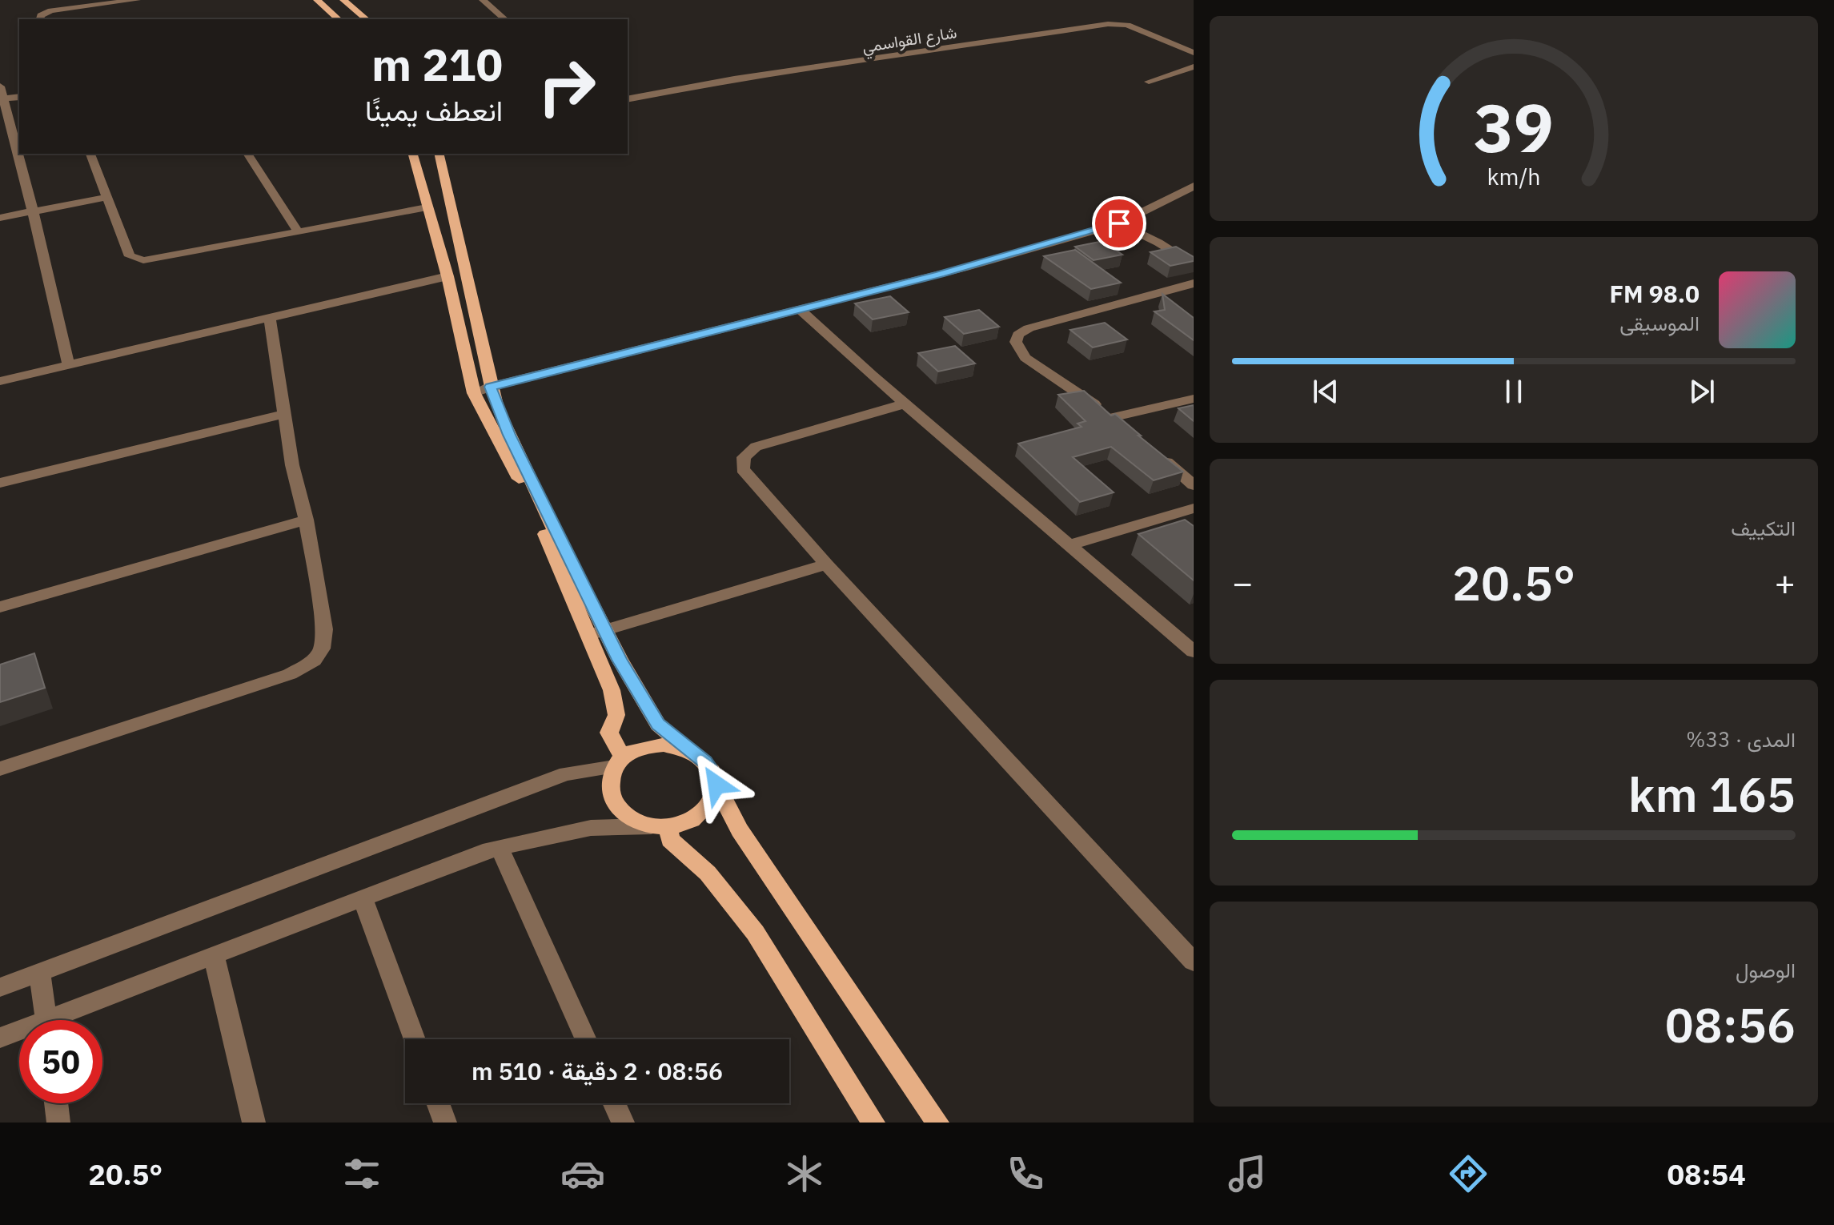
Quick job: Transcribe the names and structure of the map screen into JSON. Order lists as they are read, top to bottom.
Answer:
{
  "streets": {
    "street": ["شارع القواسمي"]
  },
  "page": {
    "turn": ["210 m", "انعطف يمينًا"],
    "song": ["98.0 FM", "الموسيقى"],
    "tile": [
      "التكييف",
      ["المدى · 33%", "165 km"],
      ["الوصول", "08:56"]
    ],
    "heat": ["−", "20.5°", "+"],
    "limit": "50",
    "trip": "08:56 · 2 دقيقة · 510 m",
    "tabs": ["08:54", "20.5°"],
    "gauge": ["39", "km/h"]
  }
}
